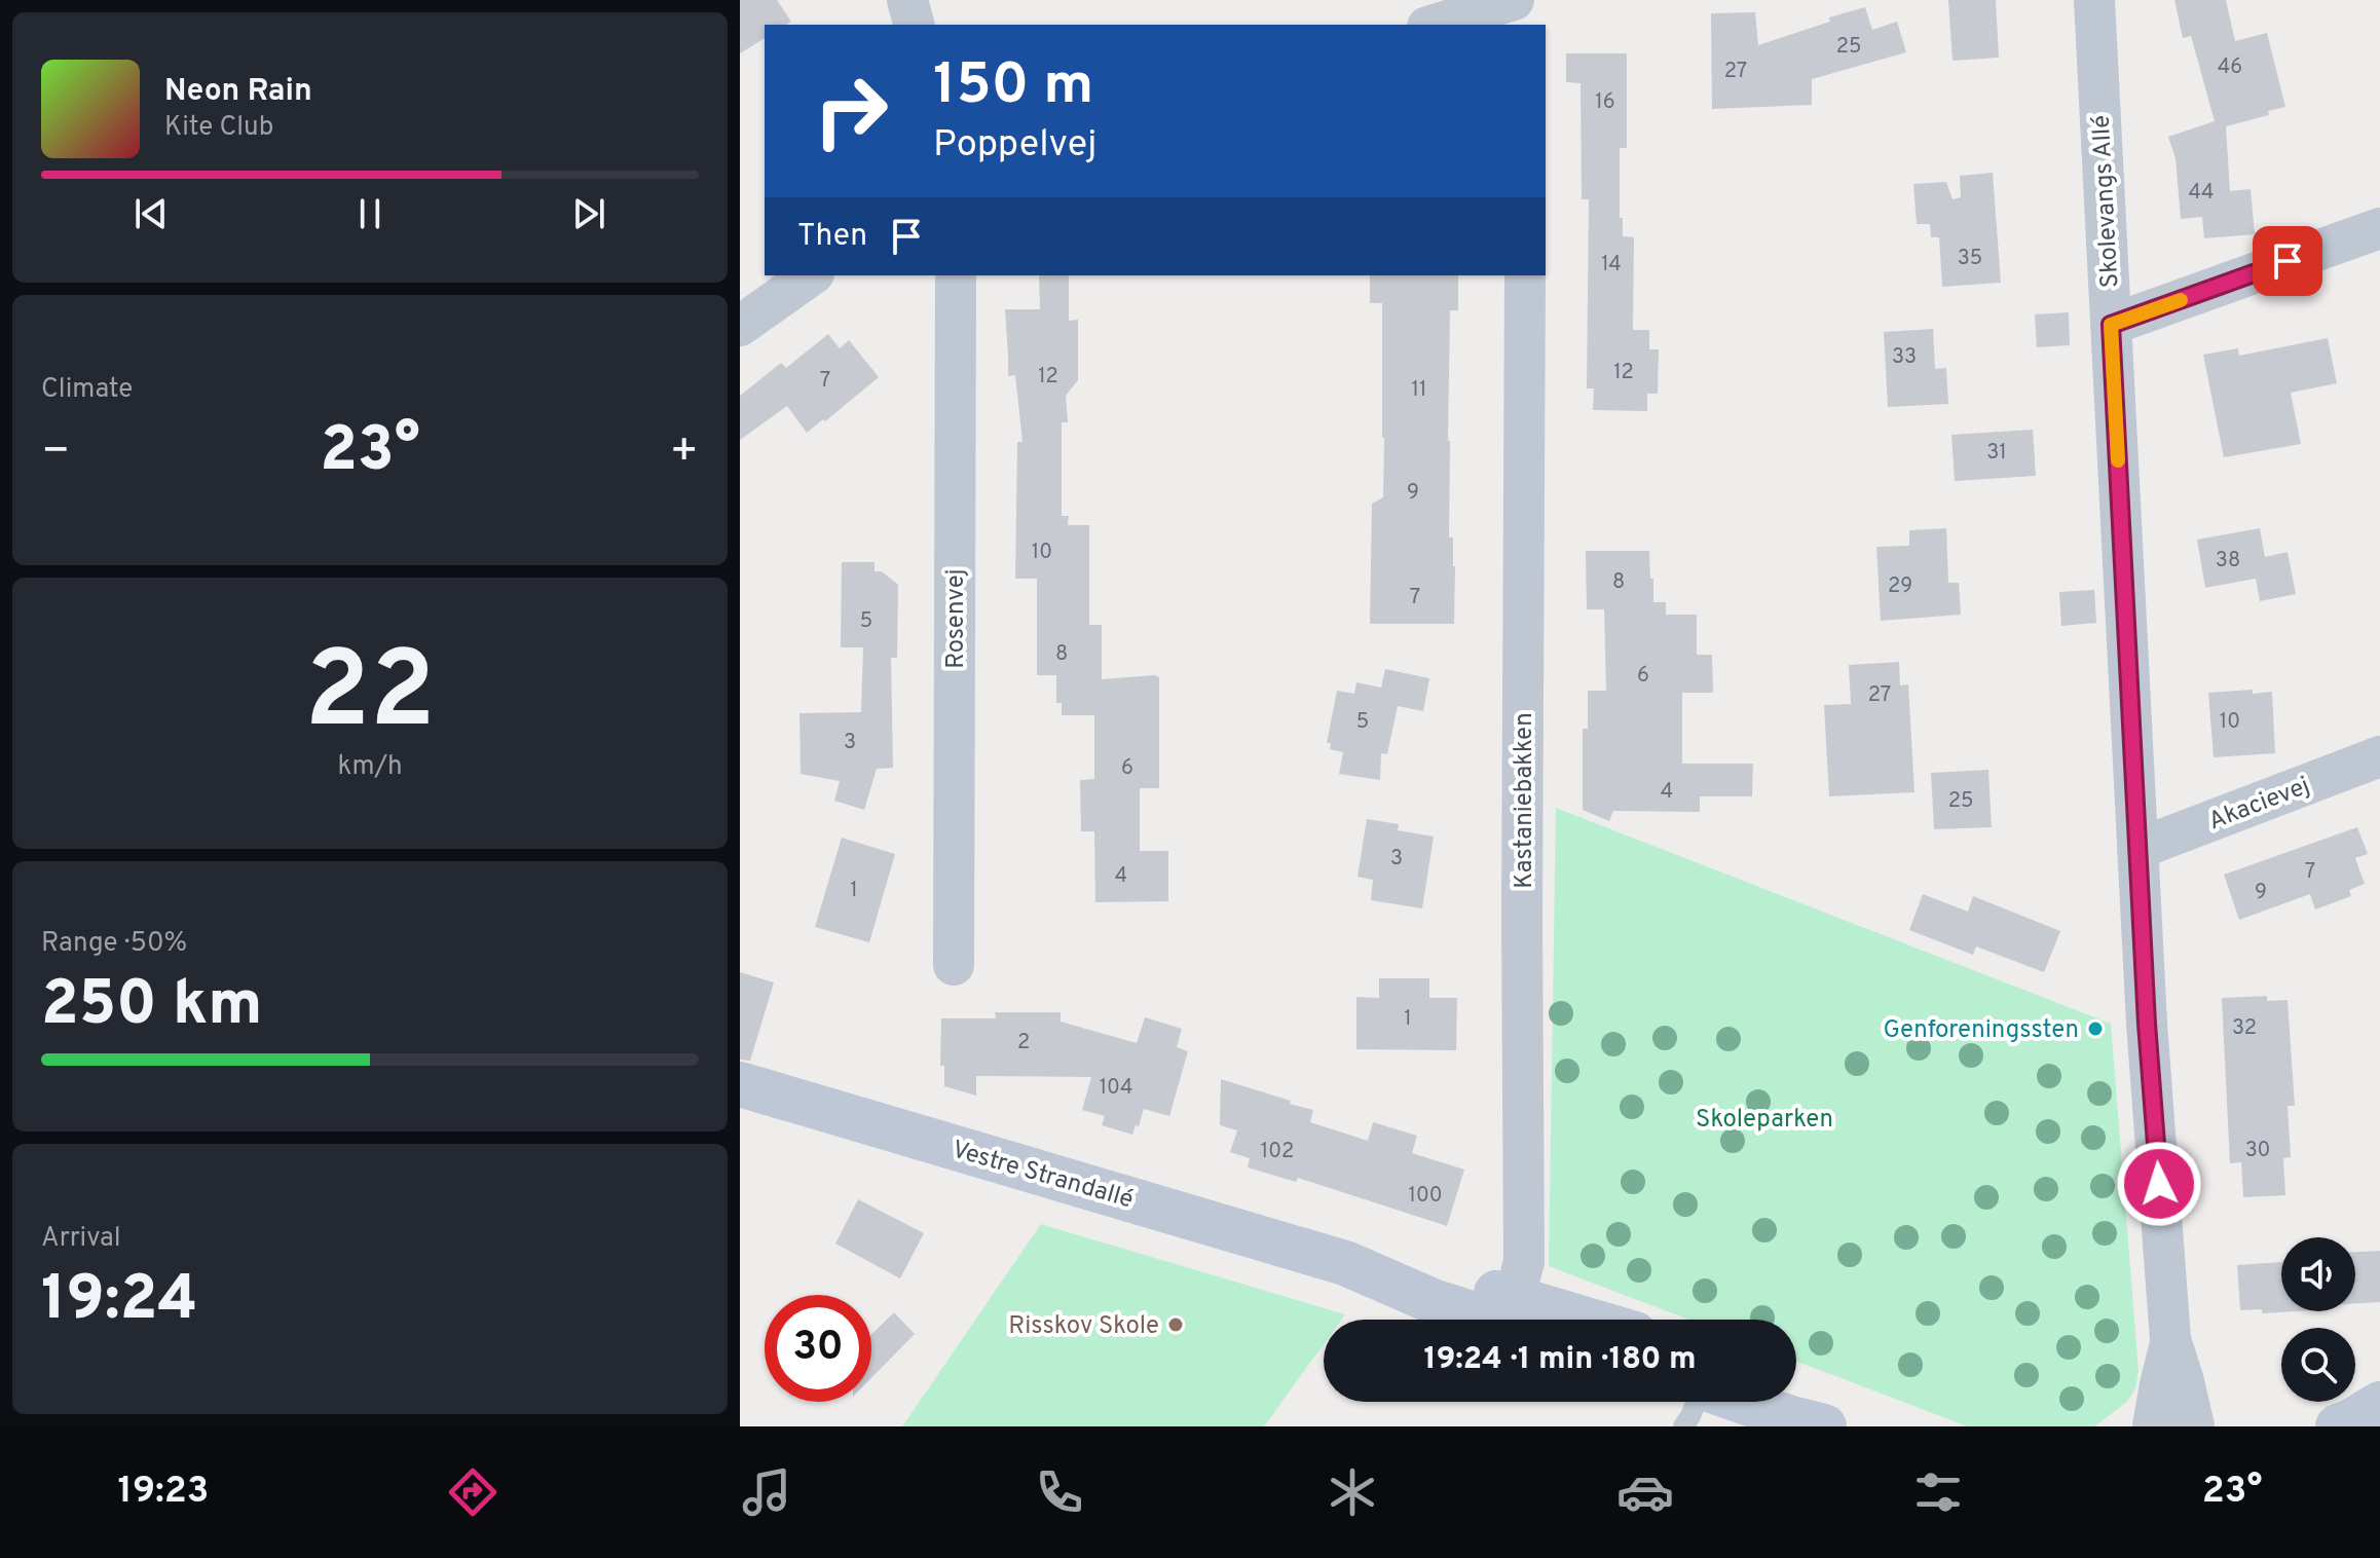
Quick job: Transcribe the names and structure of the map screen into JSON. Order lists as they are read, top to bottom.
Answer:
{
  "streets": {
    "street": [
      "Skolevangs Allé",
      "Rosenvej",
      "Kastaniebakken",
      "Akacievej",
      "Vestre Strandallé"
    ]
  },
  "crossings": [
    ["Skolevangs Allé", "Akacievej"],
    ["Kastaniebakken", "Vestre Strandallé"]
  ],
  "parks": ["Skoleparken"],
  "places": ["Genforeningssten", "Risskov Skole"],
  "house_numbers": [
    "25",
    "46",
    "27",
    "16",
    "44",
    "35",
    "14",
    "33",
    "12",
    "12",
    "7",
    "11",
    "31",
    "9",
    "10",
    "38",
    "8",
    "29",
    "7",
    "5",
    "8",
    "6",
    "27",
    "5",
    "10",
    "3",
    "6",
    "4",
    "25",
    "3",
    "7",
    "4",
    "1",
    "9",
    "1",
    "32",
    "2",
    "104",
    "30",
    "102",
    "100"
  ],
  "page": {
    "turn": ["150 m", "Poppelvej"],
    "song": ["Neon Rain", "Kite Club"],
    "then": "Then",
    "tile": [
      "Climate",
      ["22", "km/h"],
      ["Range · 50%", "250 km"],
      ["Arrival", "19:24"]
    ],
    "heat": ["−", "23°", "+"],
    "limit": "30",
    "trip": "19:24 · 1 min · 180 m",
    "tabs": ["19:23", "23°"]
  }
}
